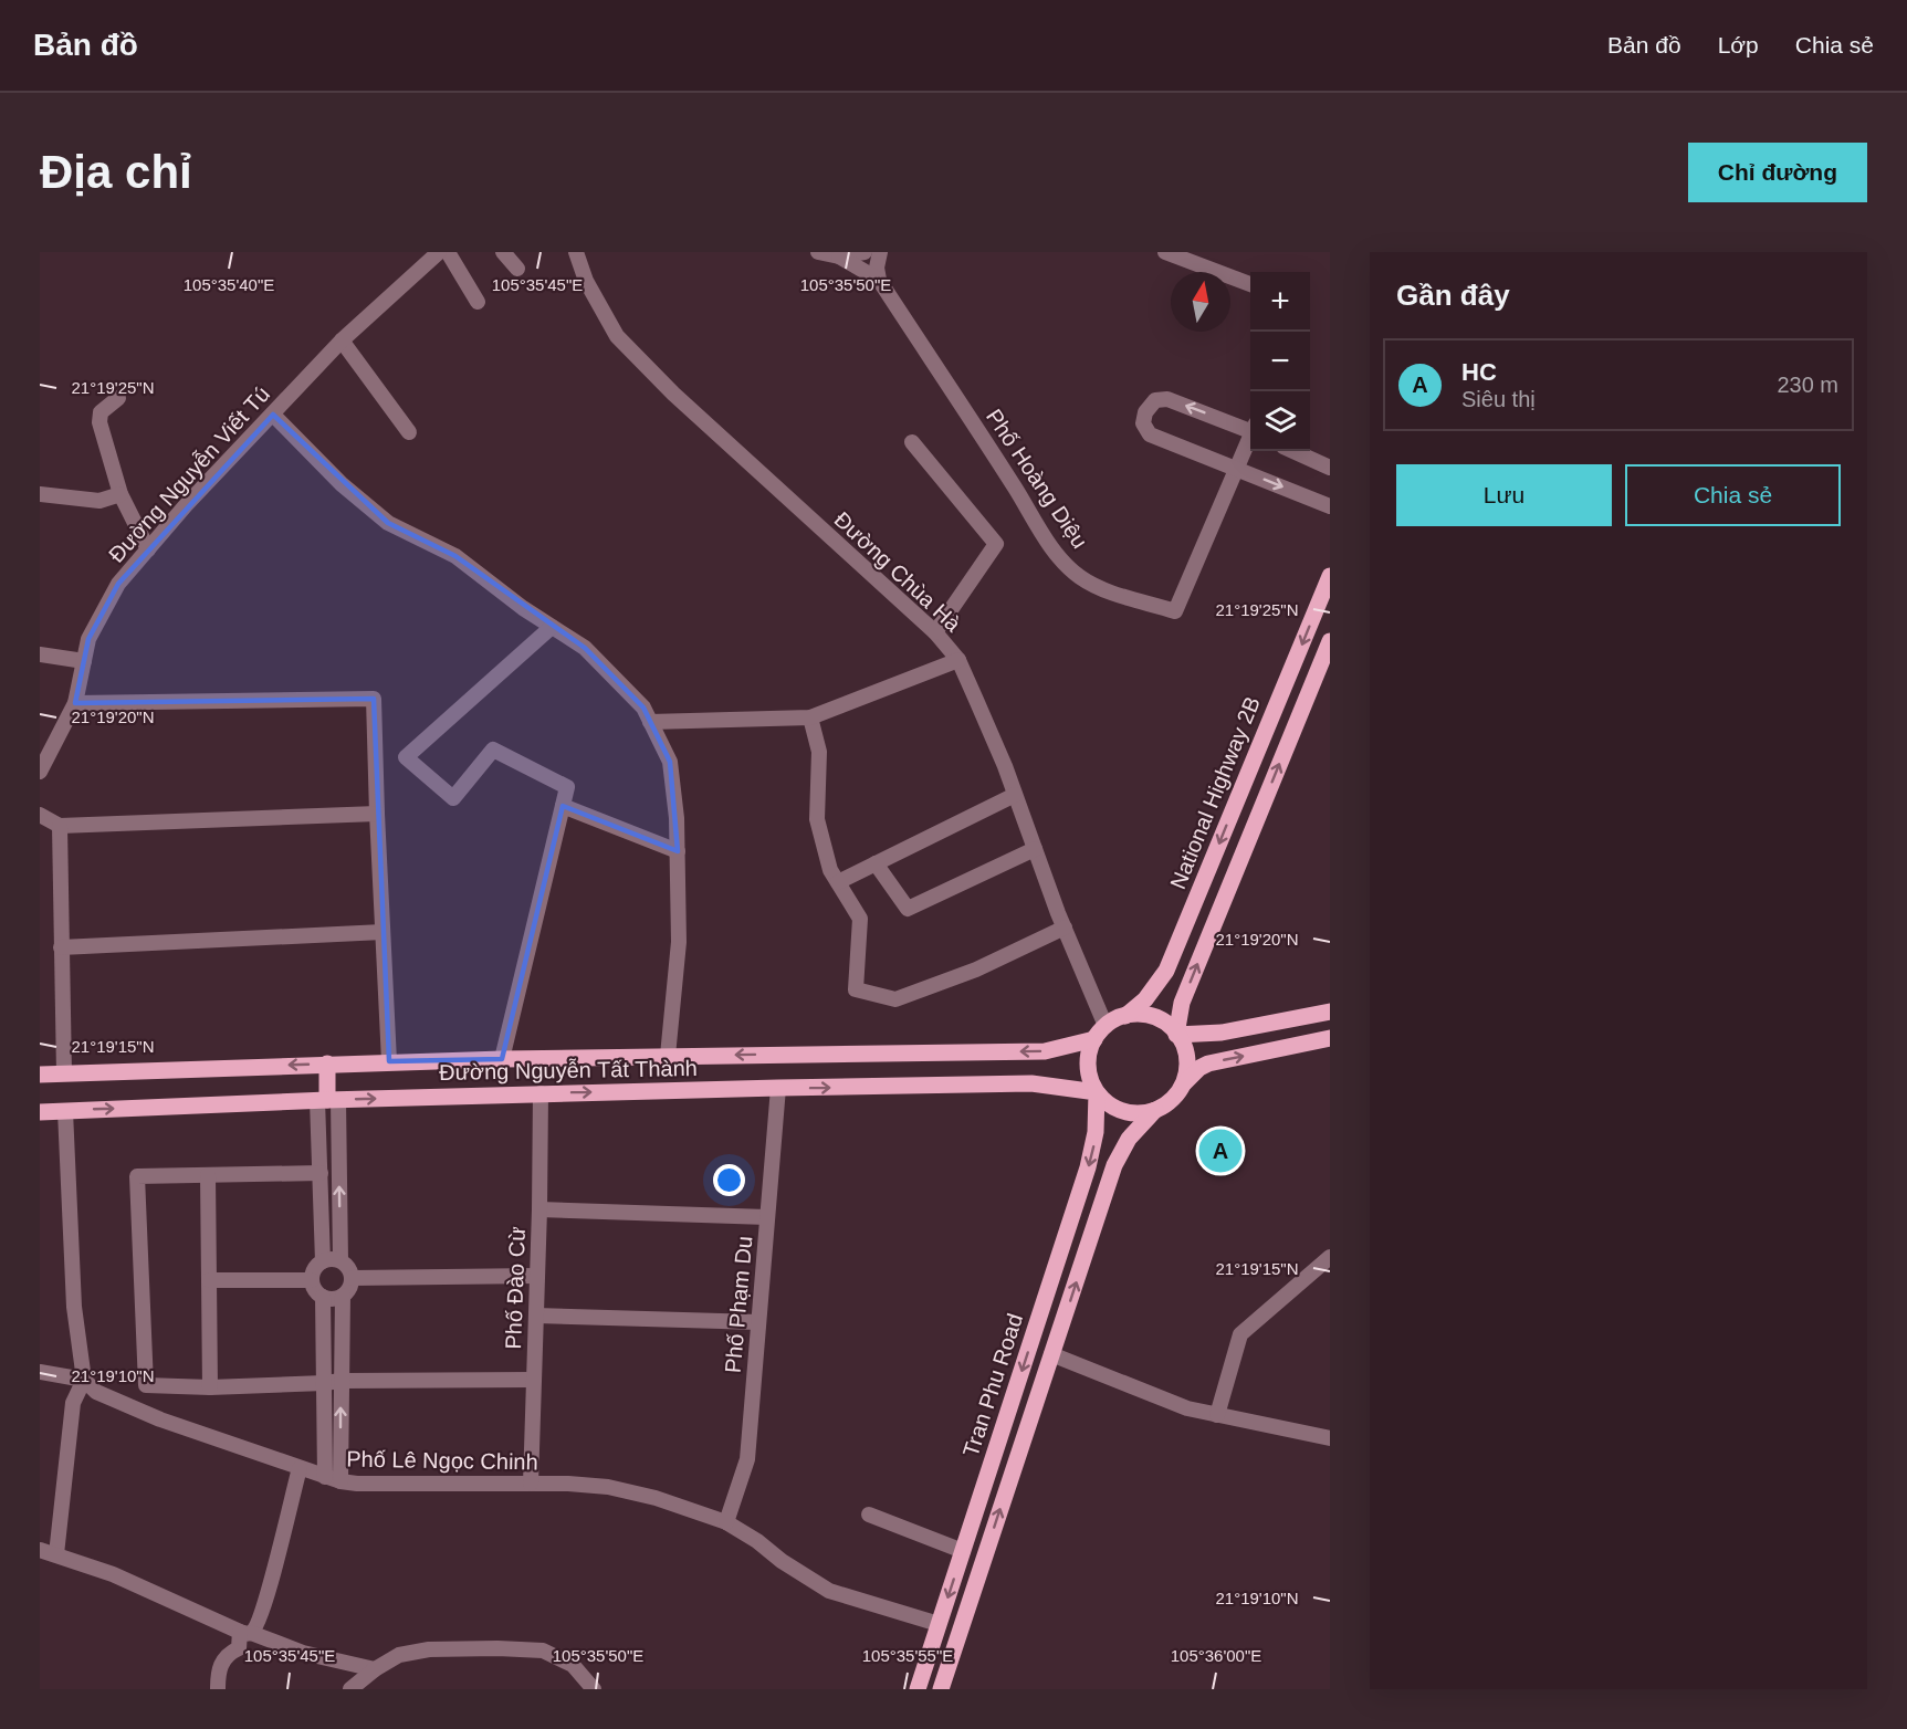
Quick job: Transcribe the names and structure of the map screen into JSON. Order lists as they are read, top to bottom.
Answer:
{
  "streets": {
    "main road": ["National Highway 2B", "Đường Nguyễn Tất Thành", "Tran Phu Road"],
    "street": [
      "Đường Nguyễn Viết Tú",
      "Phố Hoàng Diệu",
      "Đường Chùa Hà",
      "Phố Đào Cừ",
      "Phố Phạm Du",
      "Phố Lê Ngọc Chinh"
    ]
  },
  "crossings": [
    ["Đường Chùa Hà", "National Highway 2B"],
    ["Đường Chùa Hà", "Đường Nguyễn Tất Thành"],
    ["Đường Chùa Hà", "Tran Phu Road"],
    ["National Highway 2B", "Đường Nguyễn Tất Thành"],
    ["National Highway 2B", "Tran Phu Road"],
    ["Đường Nguyễn Tất Thành", "Phố Đào Cừ"],
    ["Đường Nguyễn Tất Thành", "Phố Phạm Du"],
    ["Đường Nguyễn Tất Thành", "Tran Phu Road"],
    ["Phố Đào Cừ", "Phố Lê Ngọc Chinh"],
    ["Phố Phạm Du", "Phố Lê Ngọc Chinh"],
    ["Tran Phu Road", "Phố Lê Ngọc Chinh"]
  ],
  "north": "top",
  "page": {
    "header": "Bản đồ",
    "nav": ["Bản đồ", "Lớp", "Chia sẻ"],
    "buttons": [
      "Chỉ đường",
      ["Lưu", "Chia sẻ"]
    ],
    "title": "Địa chỉ",
    "heading": "Gần đây",
    "map_buttons": ["+", "−"],
    "list": [
      {
        "mark": "A",
        "name": "HC",
        "note": "Siêu thị",
        "value": "230 m"
      }
    ],
    "pins": "A"
  },
  "coordinates": [
    "105°35'40\"E",
    "105°35'45\"E",
    "105°35'50\"E",
    "21°19'25\"N",
    "21°19'20\"N",
    "21°19'15\"N",
    "21°19'10\"N",
    "105°35'55\"E",
    "105°36'00\"E"
  ]
}
